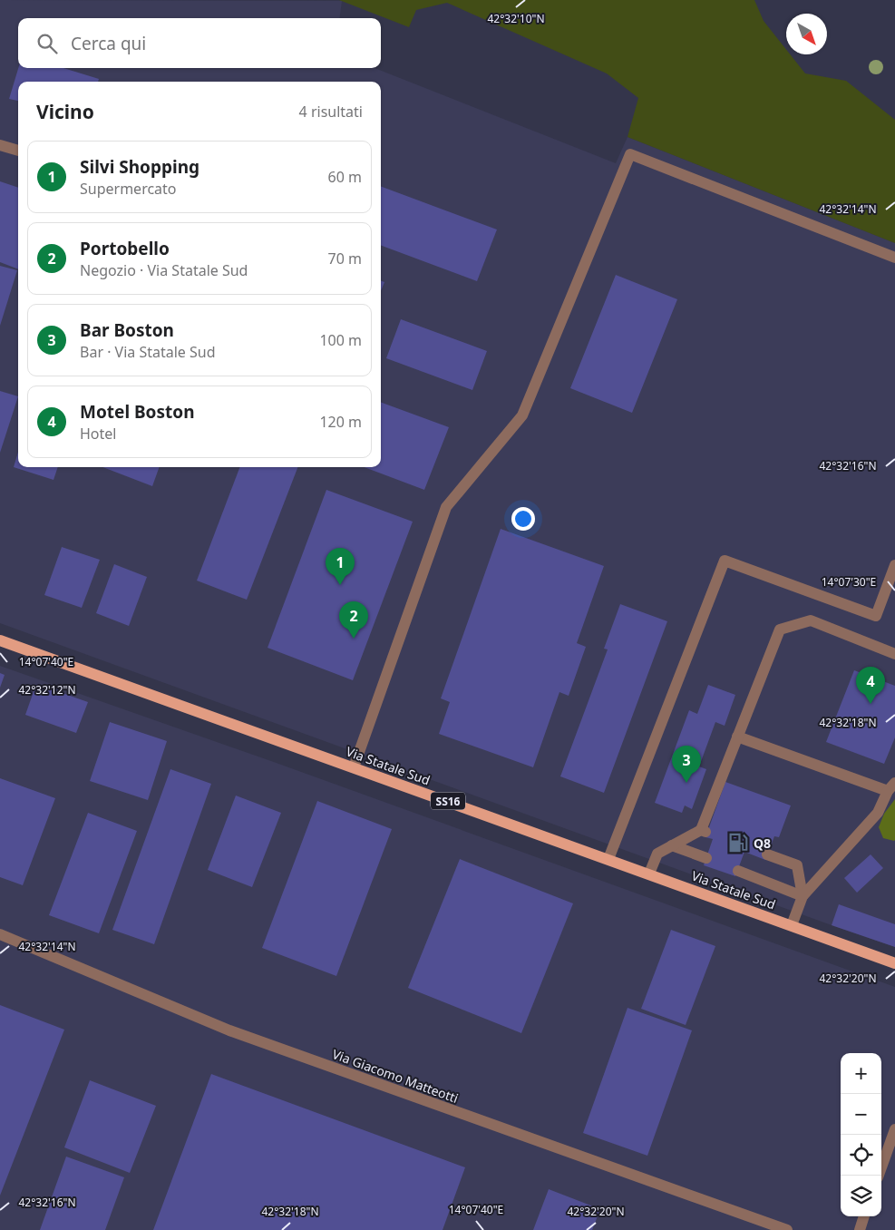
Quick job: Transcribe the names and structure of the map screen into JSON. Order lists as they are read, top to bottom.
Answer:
{
  "streets": {
    "main road": ["Via Statale Sud", "SS16"],
    "street": ["Via Giacomo Matteotti"]
  },
  "places": {
    "fuel station": ["Q8"]
  },
  "north": "bottom right",
  "page": {
    "search": "Cerca qui",
    "heading": ["Vicino", "4 risultati"],
    "list": [
      {
        "mark": "1",
        "name": "Silvi Shopping",
        "note": "Supermercato",
        "value": "60 m"
      },
      {
        "mark": "2",
        "name": "Portobello",
        "note": "Negozio · Via Statale Sud",
        "value": "70 m"
      },
      {
        "mark": "3",
        "name": "Bar Boston",
        "note": "Bar · Via Statale Sud",
        "value": "100 m"
      },
      {
        "mark": "4",
        "name": "Motel Boston",
        "note": "Hotel",
        "value": "120 m"
      }
    ],
    "pins": [
      "1",
      "2",
      "4",
      "3"
    ],
    "map_buttons": ["+", "−"]
  },
  "coordinates": [
    "42°32'10\"N",
    "42°32'14\"N",
    "42°32'16\"N",
    "14°07'30\"E",
    "14°07'40\"E",
    "42°32'12\"N",
    "42°32'18\"N",
    "42°32'20\"N"
  ]
}
